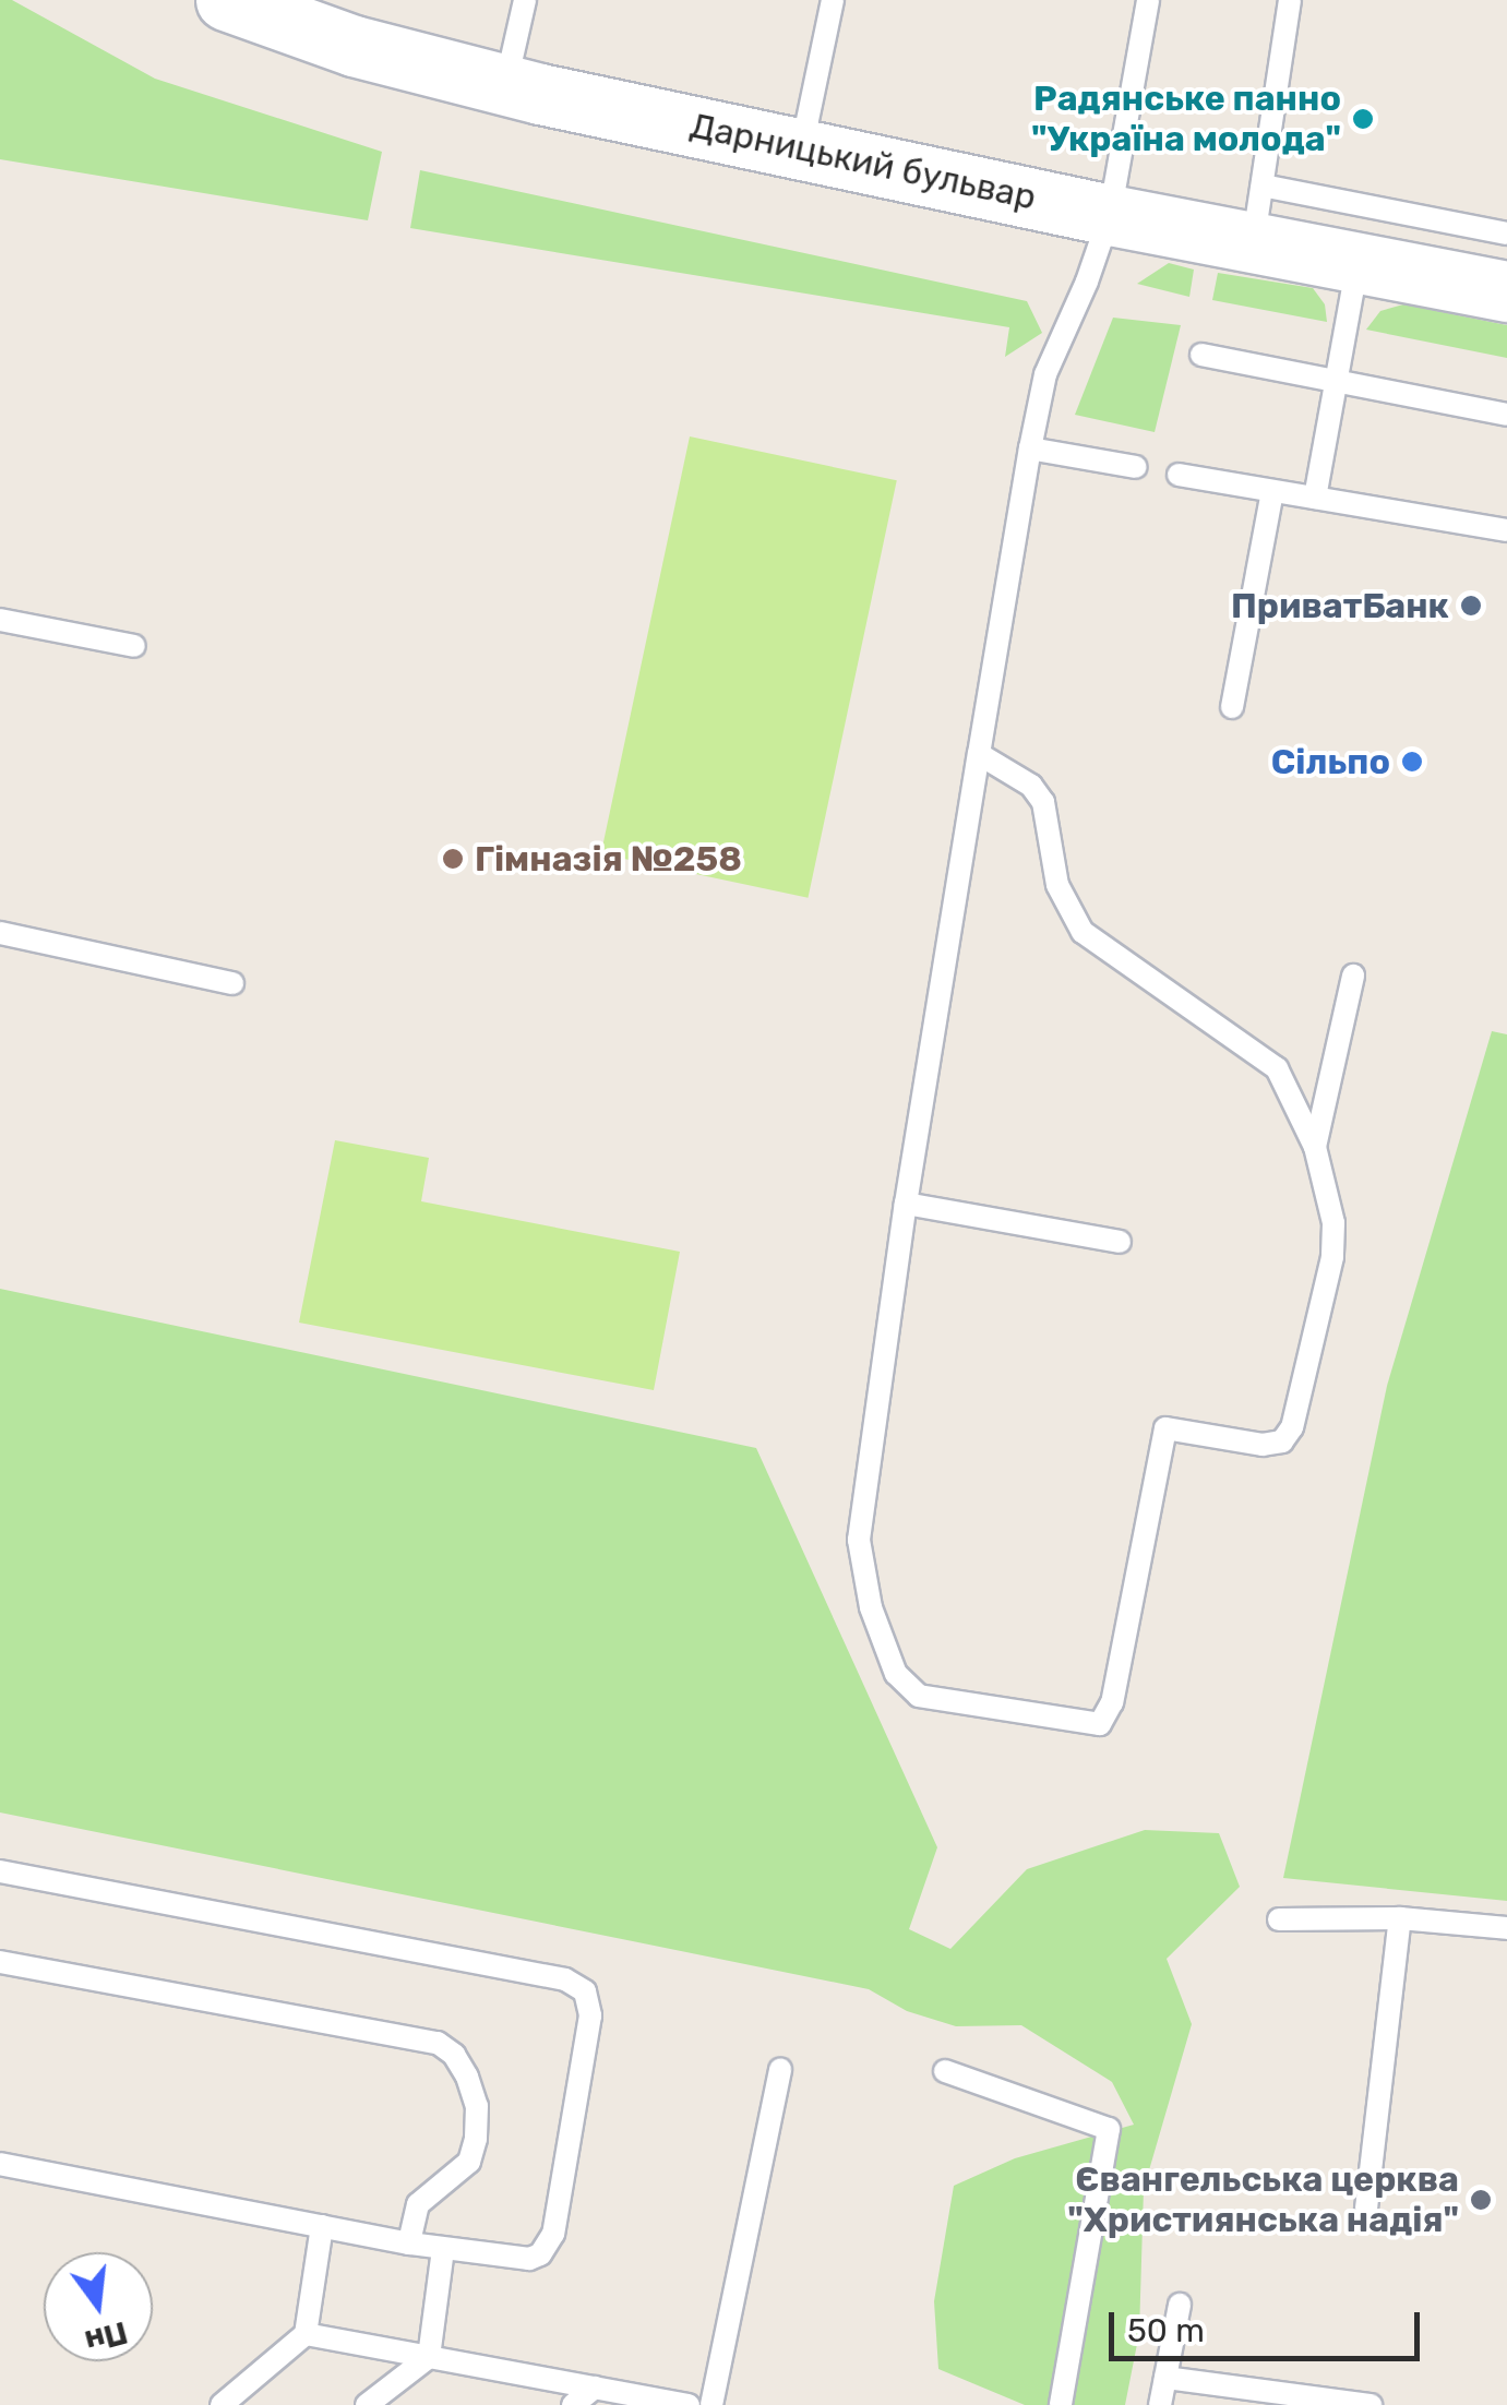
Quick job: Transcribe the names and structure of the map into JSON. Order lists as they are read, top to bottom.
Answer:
{
  "streets": {
    "street": ["Дарницький бульвар"]
  },
  "places": [
    "Радянське панно \"Україна молода\"",
    "ПриватБанк",
    "Сільпо",
    "Гімназія №258",
    "Євангельська церква \"Християнська надія\""
  ],
  "scale_bar": "50 m",
  "north": "bottom"
}
